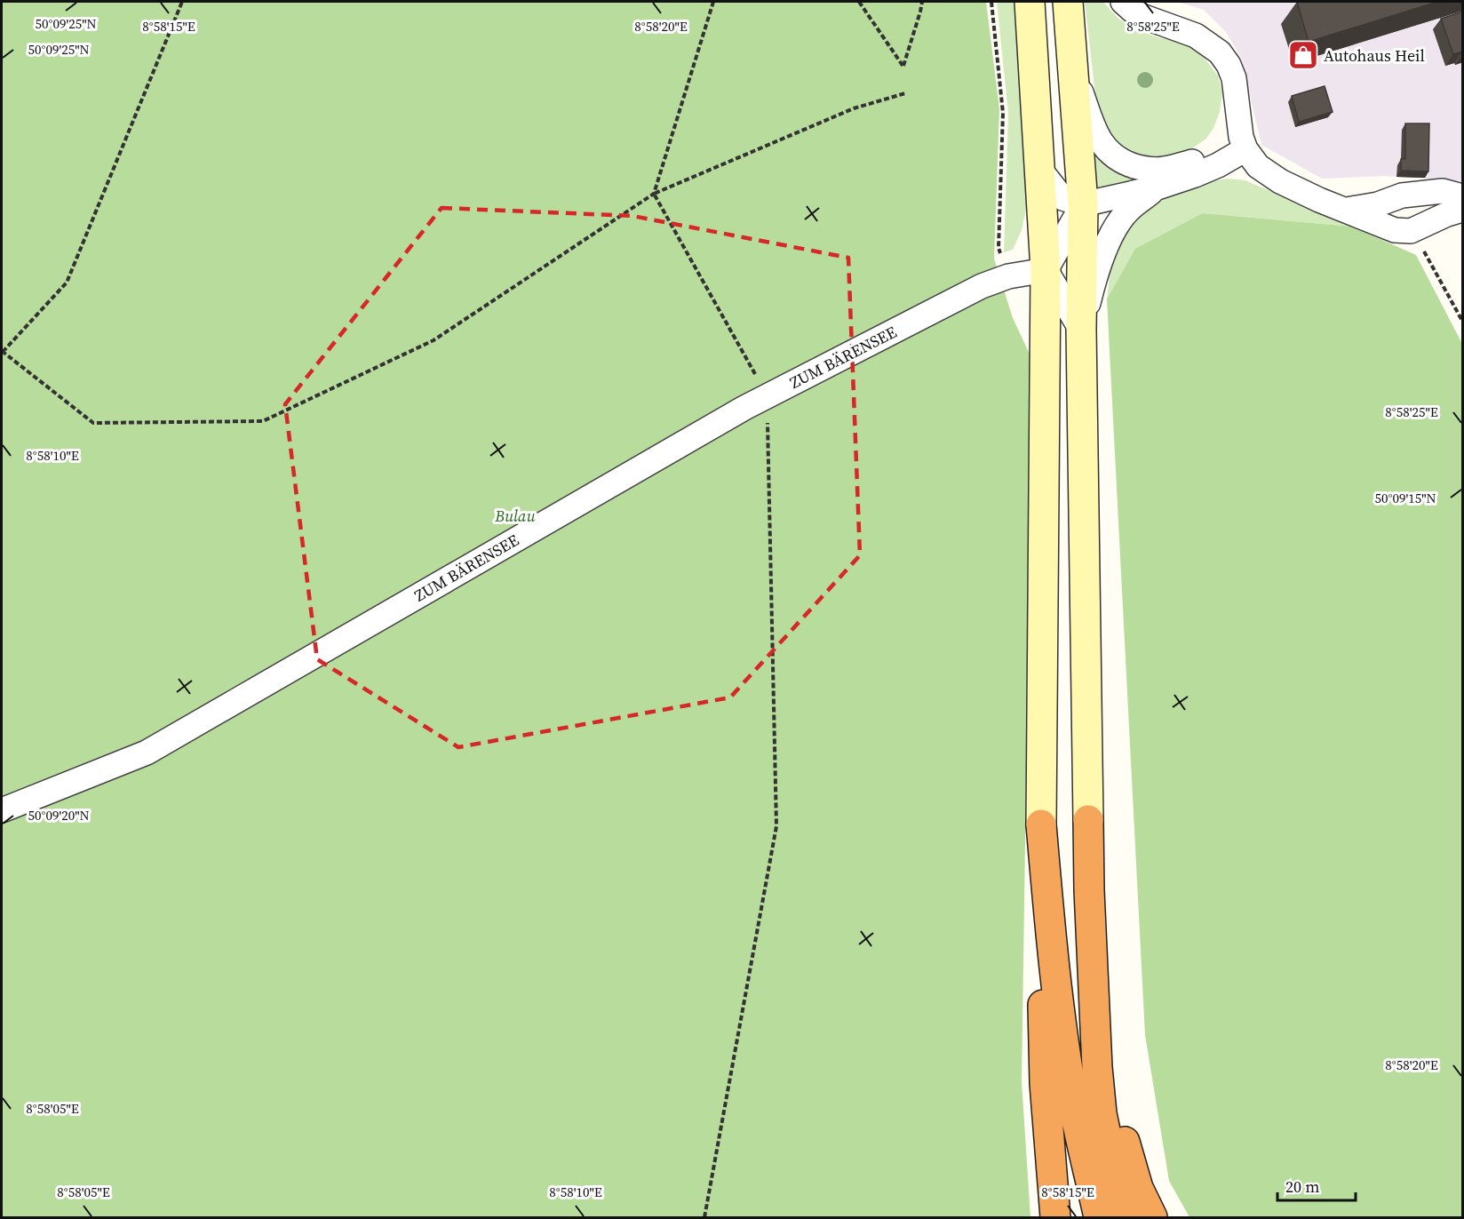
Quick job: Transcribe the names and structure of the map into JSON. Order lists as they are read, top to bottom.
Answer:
{
  "streets": {
    "street": ["ZUM BÄRENSEE"]
  },
  "parks": ["Bulau"],
  "places": {
    "shop": ["Autohaus Heil"]
  },
  "scale_bar": "20 m",
  "coordinates": [
    "50°09'25\"N",
    "8°58'15\"E",
    "8°58'20\"E",
    "8°58'25\"E",
    "8°58'10\"E",
    "50°09'15\"N",
    "50°09'20\"N",
    "8°58'05\"E"
  ]
}
